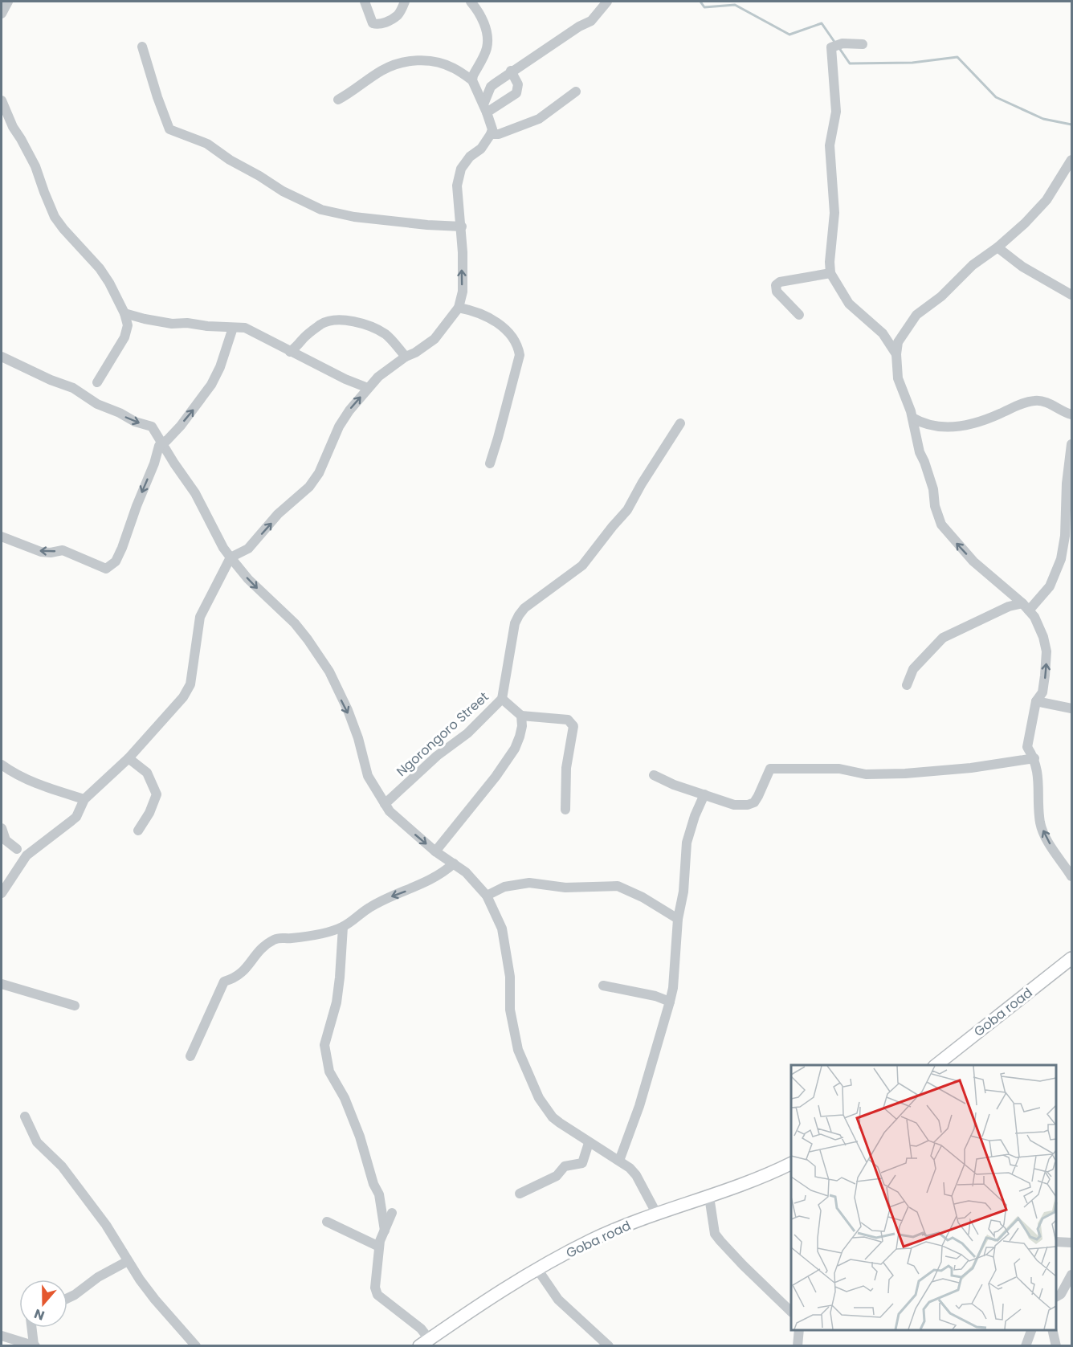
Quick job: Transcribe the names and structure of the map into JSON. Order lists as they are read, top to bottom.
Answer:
{
  "streets": {
    "main road": ["Goba road"],
    "street": ["Ngorongoro Street"]
  },
  "north": "bottom"
}
